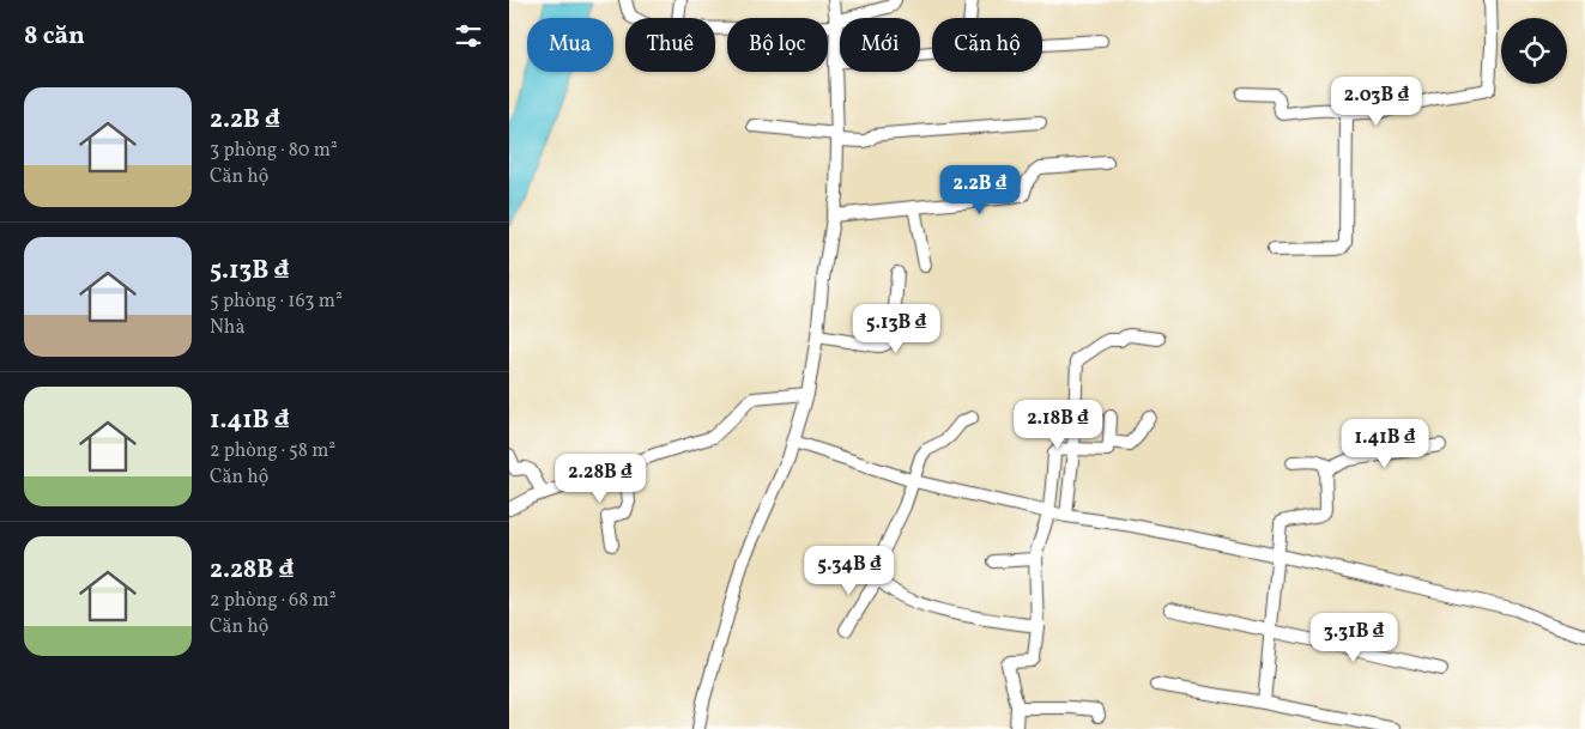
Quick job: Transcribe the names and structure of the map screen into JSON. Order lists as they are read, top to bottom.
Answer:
{
  "page": {
    "heading": "8 căn",
    "chip": [
      "Mua",
      "Thuê",
      "Bộ lọc",
      "Mới",
      "Căn hộ"
    ],
    "list": [
      {
        "name": "2.2B ₫",
        "note": "3 phòng · 80 m² · Căn hộ"
      },
      {
        "name": "5.13B ₫",
        "note": "5 phòng · 163 m² · Nhà"
      },
      {
        "name": "1.41B ₫",
        "note": "2 phòng · 58 m² · Căn hộ"
      },
      {
        "name": "2.28B ₫",
        "note": "2 phòng · 68 m² · Căn hộ"
      }
    ],
    "price": [
      "2.03B ₫",
      "2.2B ₫",
      "5.13B ₫",
      "2.18B ₫",
      "1.41B ₫",
      "2.28B ₫",
      "5.34B ₫",
      "3.31B ₫"
    ]
  }
}
